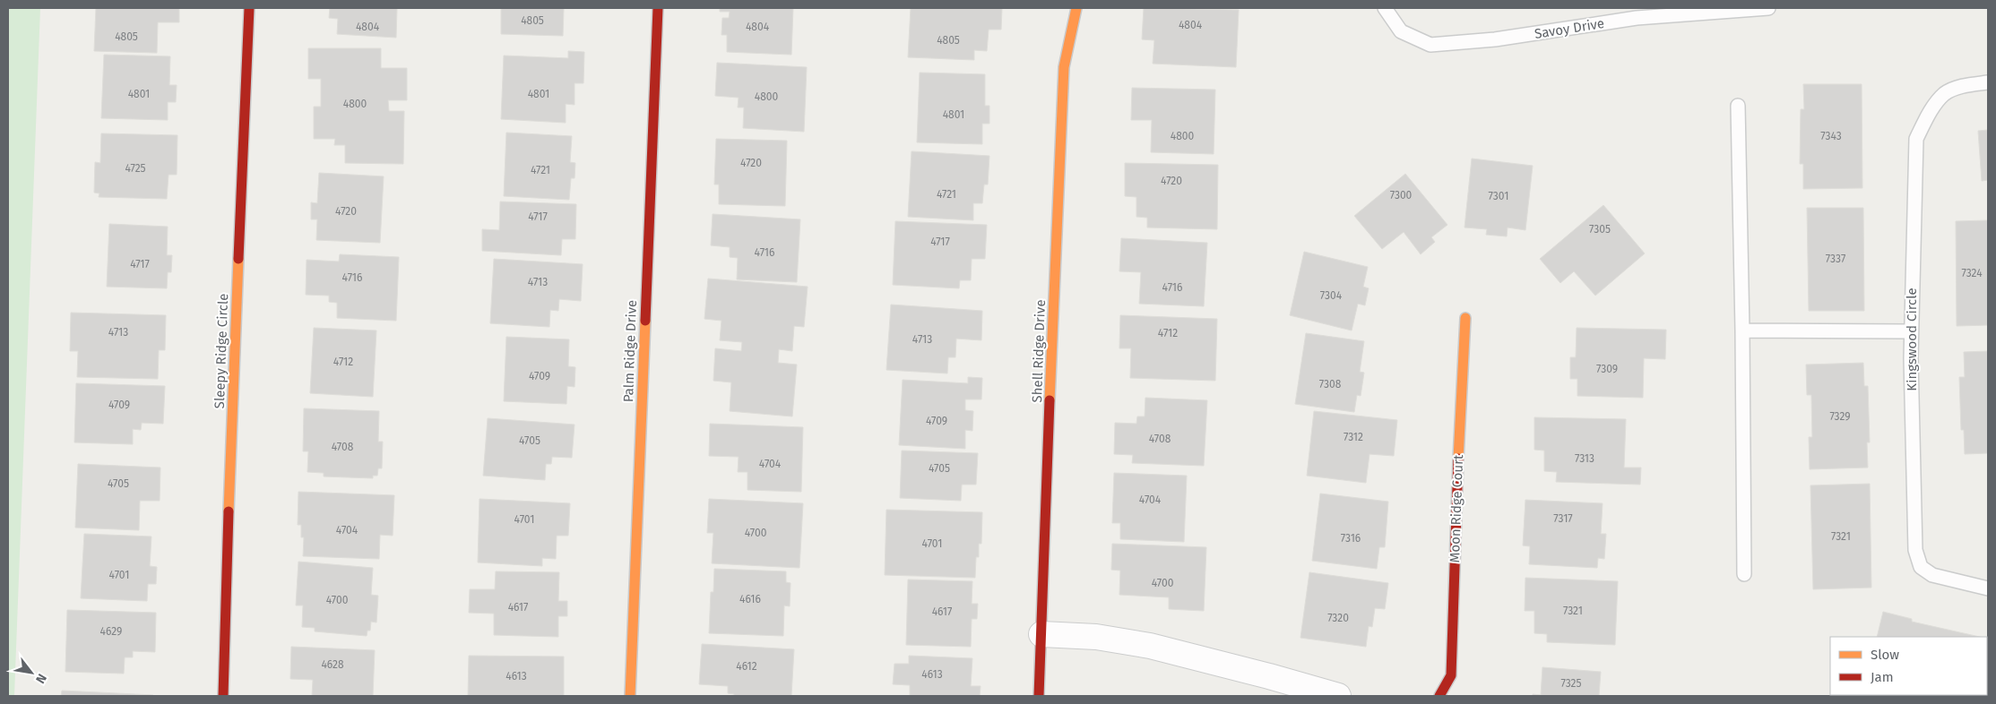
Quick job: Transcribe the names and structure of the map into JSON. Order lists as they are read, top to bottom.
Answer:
{
  "streets": {
    "street": [
      "Sleepy Ridge Circle",
      "Palm Ridge Drive",
      "Shell Ridge Drive",
      "Moon Ridge Court"
    ],
    "lane": ["Savoy Drive", "Kingswood Circle"]
  },
  "house_numbers": [
    "4805",
    "4804",
    "4804",
    "4804",
    "4805",
    "4805",
    "4801",
    "4801",
    "4800",
    "4800",
    "4801",
    "4800",
    "7343",
    "4720",
    "4725",
    "4721",
    "4720",
    "4721",
    "7300",
    "7301",
    "4720",
    "4717",
    "7305",
    "4717",
    "4716",
    "7337",
    "4717",
    "7324",
    "4716",
    "4713",
    "4716",
    "7304",
    "4713",
    "4712",
    "4713",
    "4712",
    "7309",
    "4709",
    "7308",
    "4709",
    "7329",
    "4709",
    "7312",
    "4708",
    "4705",
    "4708",
    "7313",
    "4704",
    "4705",
    "4705",
    "4704",
    "7317",
    "4701",
    "4704",
    "4700",
    "7321",
    "7316",
    "4701",
    "4701",
    "4700",
    "4616",
    "4700",
    "4617",
    "7321",
    "4617",
    "7320",
    "4629",
    "4628",
    "4612",
    "4613",
    "4613",
    "7325"
  ],
  "legend": ["Slow", "Jam"],
  "north": "bottom right"
}
